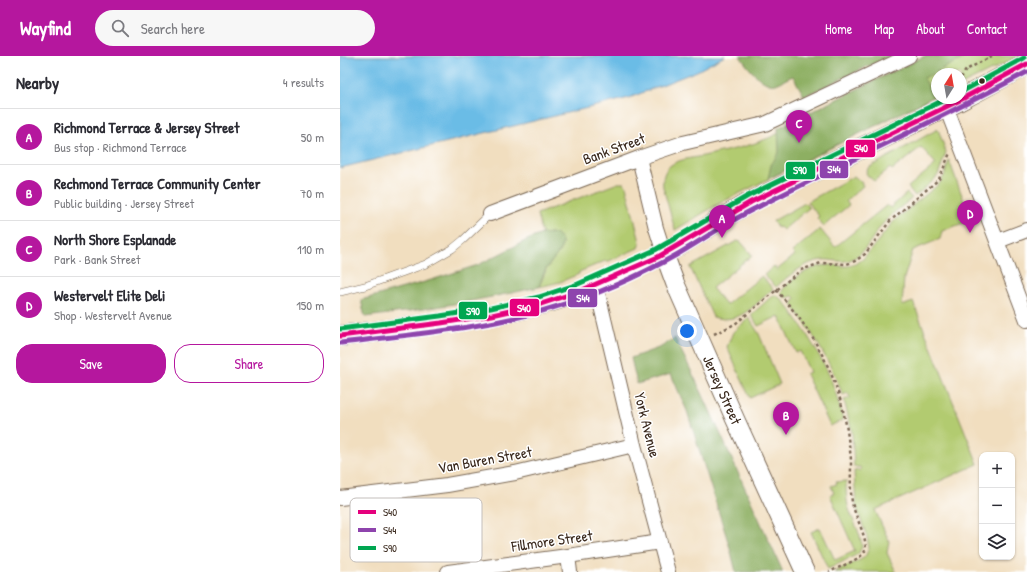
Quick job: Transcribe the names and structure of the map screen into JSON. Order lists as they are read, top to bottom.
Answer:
{
  "streets": {
    "street": [
      "Bank Street",
      "Jersey Street",
      "York Avenue",
      "Van Buren Street",
      "Fillmore Street"
    ]
  },
  "crossings": [
    ["Bank Street", "Jersey Street"],
    ["York Avenue", "Van Buren Street"],
    ["York Avenue", "Fillmore Street"]
  ],
  "lines": ["transit line S90", "transit line S40", "transit line S44"],
  "legend": ["S40", "S44", "S90"],
  "north": "top",
  "page": {
    "header": "Wayfind",
    "search": "Search here",
    "nav": [
      "Home",
      "Map",
      "About",
      "Contact"
    ],
    "heading": ["Nearby", "4 results"],
    "list": [
      {
        "mark": "A",
        "name": "Richmond Terrace & Jersey Street",
        "note": "Bus stop · Richmond Terrace",
        "value": "50 m"
      },
      {
        "mark": "B",
        "name": "Rechmond Terrace Community Center",
        "note": "Public building · Jersey Street",
        "value": "70 m"
      },
      {
        "mark": "C",
        "name": "North Shore Esplanade",
        "note": "Park · Bank Street",
        "value": "110 m"
      },
      {
        "mark": "D",
        "name": "Westervelt Elite Deli",
        "note": "Shop · Westervelt Avenue",
        "value": "150 m"
      }
    ],
    "pins": [
      "C",
      "D",
      "A",
      "B"
    ],
    "buttons": ["Save", "Share"],
    "map_buttons": ["+", "−"]
  }
}
